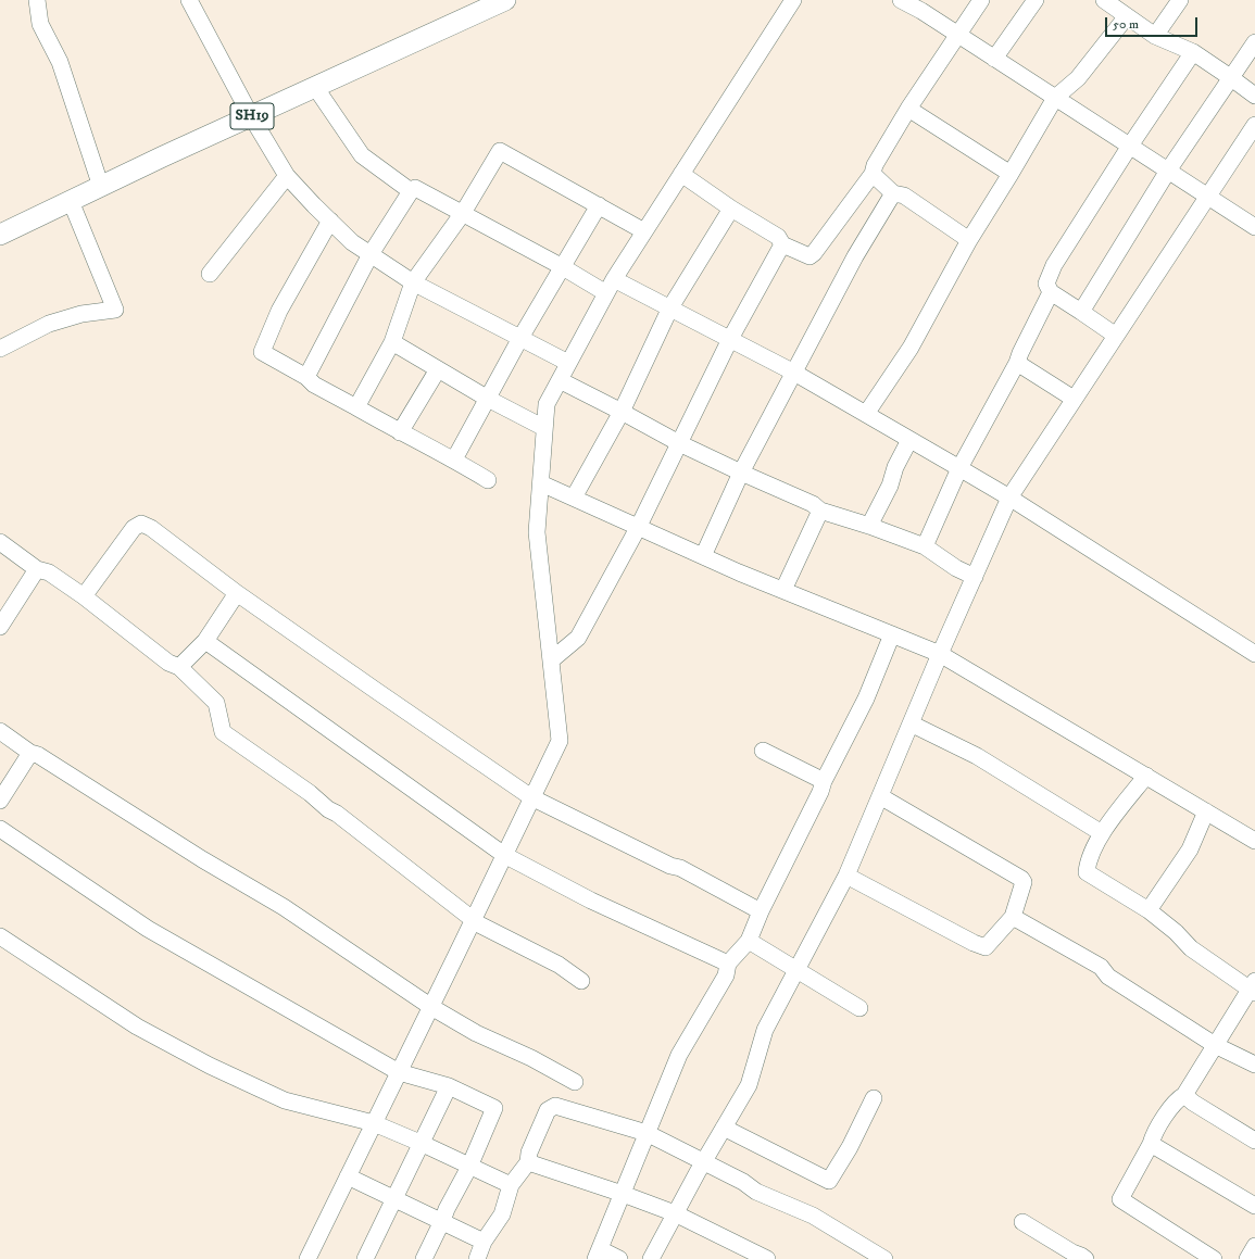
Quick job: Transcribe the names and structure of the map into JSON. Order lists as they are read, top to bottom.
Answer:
{
  "streets": {
    "main road": ["SH19"]
  },
  "scale_bar": "50 m"
}
